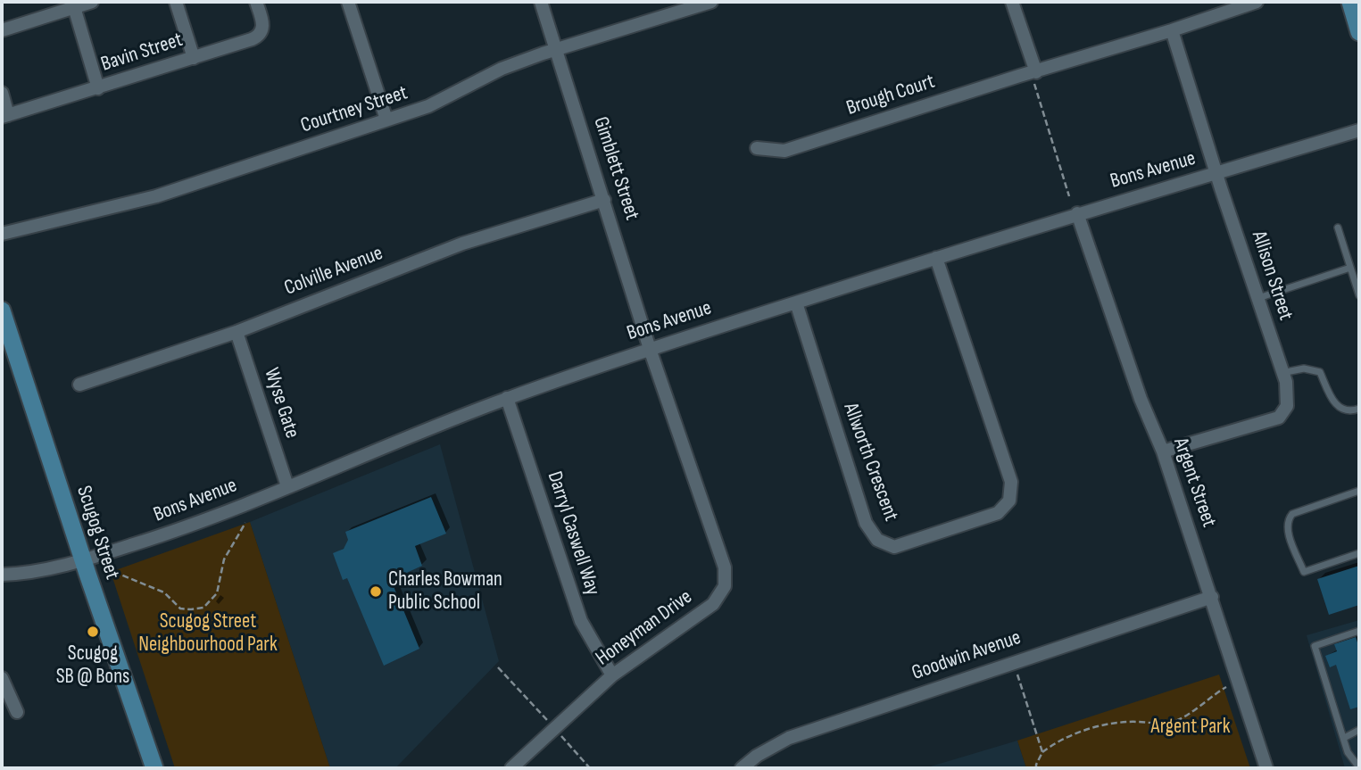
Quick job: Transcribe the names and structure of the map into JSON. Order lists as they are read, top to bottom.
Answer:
{
  "streets": {
    "street": [
      "Bavin Street",
      "Brough Court",
      "Courtney Street",
      "Gimblett Street",
      "Bons Avenue",
      "Colville Avenue",
      "Allison Street",
      "Wyse Gate",
      "Allworth Crescent",
      "Argent Street",
      "Scugog Street",
      "Darryl Caswell Way",
      "Honeyman Drive",
      "Goodwin Avenue"
    ]
  },
  "crossings": [
    ["Brough Court", "Allison Street"],
    ["Courtney Street", "Gimblett Street"],
    ["Gimblett Street", "Bons Avenue"],
    ["Gimblett Street", "Colville Avenue"],
    ["Gimblett Street", "Honeyman Drive"],
    ["Bons Avenue", "Allison Street"],
    ["Bons Avenue", "Wyse Gate"],
    ["Bons Avenue", "Allworth Crescent"],
    ["Bons Avenue", "Argent Street"],
    ["Bons Avenue", "Scugog Street"],
    ["Bons Avenue", "Darryl Caswell Way"],
    ["Bons Avenue", "Honeyman Drive"],
    ["Colville Avenue", "Wyse Gate"],
    ["Allison Street", "Argent Street"],
    ["Argent Street", "Goodwin Avenue"],
    ["Darryl Caswell Way", "Honeyman Drive"]
  ],
  "parks": ["Scugog Street Neighbourhood Park", "Argent Park"],
  "places": ["Charles Bowman Public School", "Scugog SB @ Bons"]
}
